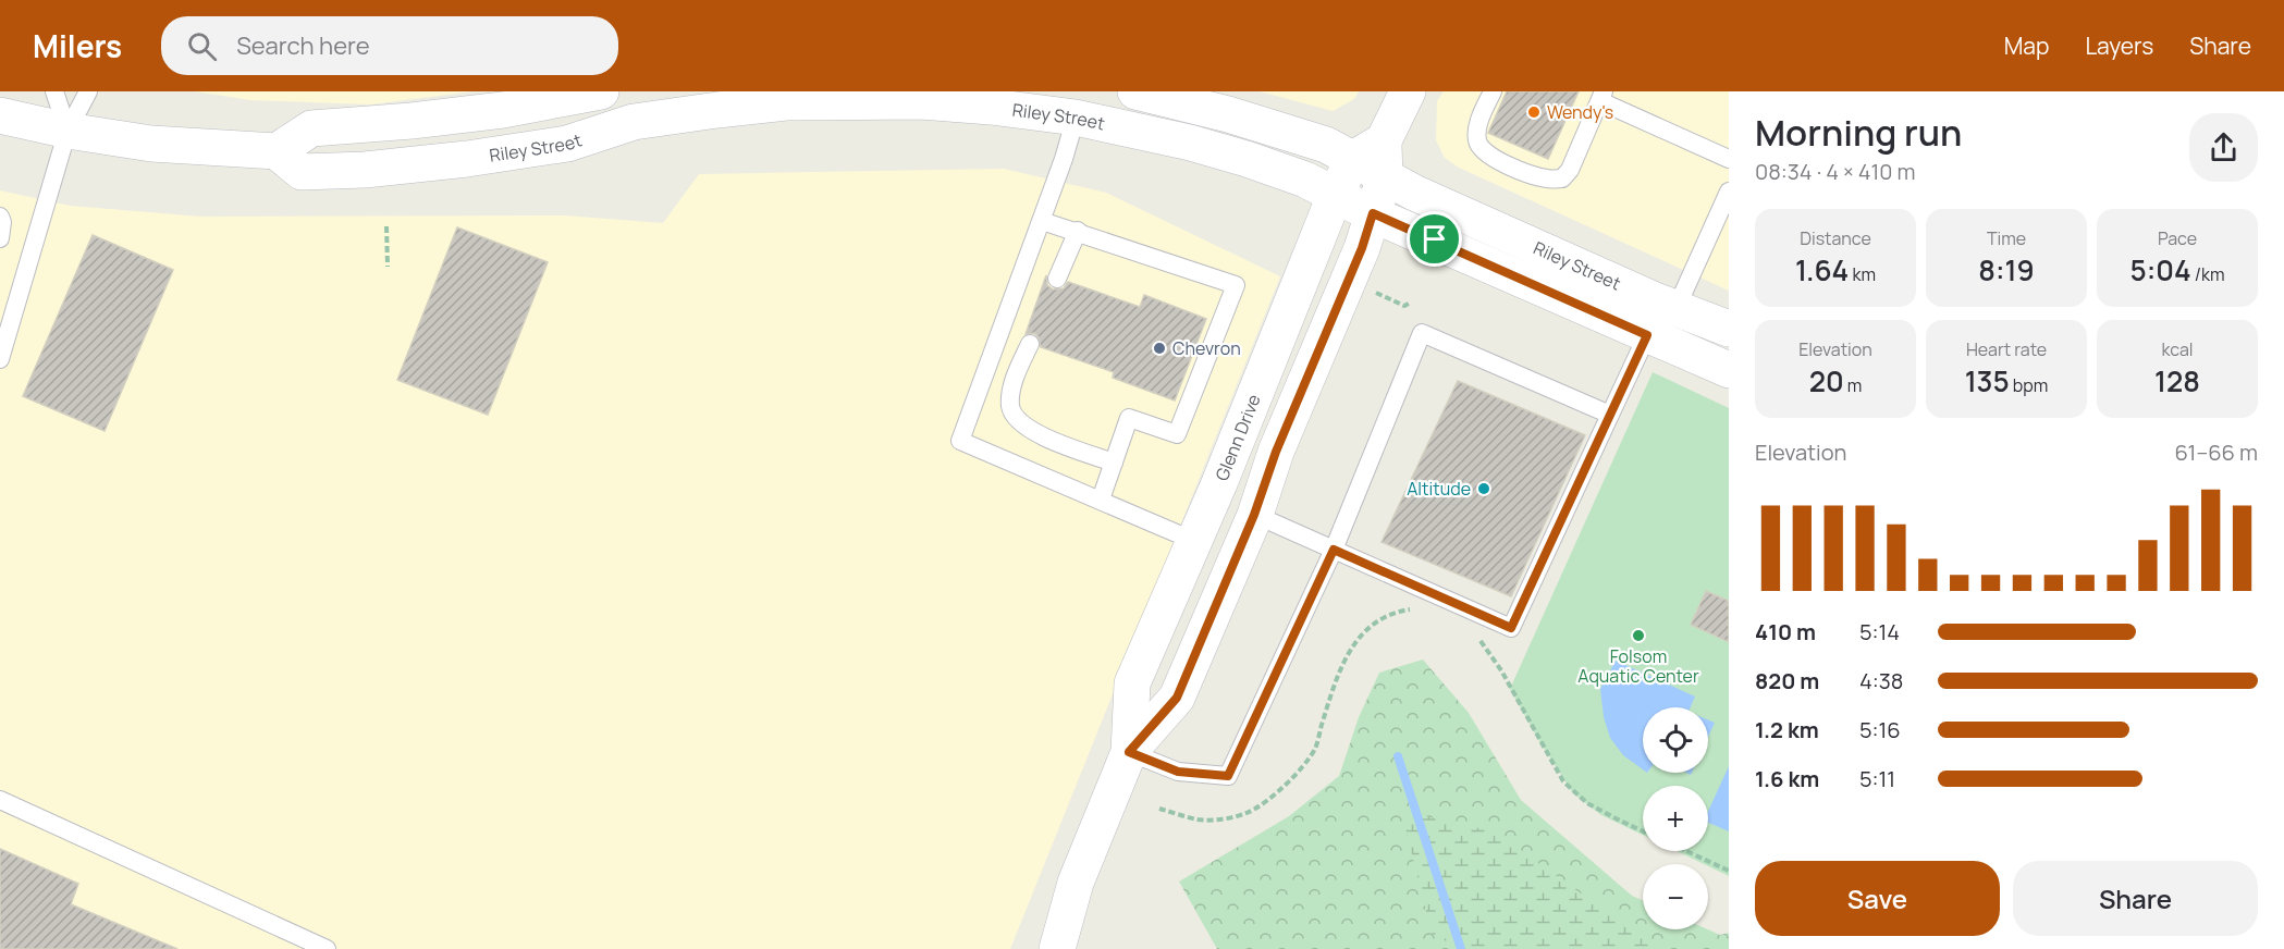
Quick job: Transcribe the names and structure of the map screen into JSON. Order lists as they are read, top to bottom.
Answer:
{
  "streets": {
    "main road": ["Riley Street", "Glenn Drive"]
  },
  "crossings": [
    ["Riley Street", "Glenn Drive"]
  ],
  "places": [
    "Wendy's",
    "Chevron",
    "Altitude",
    "Folsom Aquatic Center"
  ],
  "page": {
    "header": "Milers",
    "search": "Search here",
    "nav": ["Map", "Layers", "Share"],
    "heading": ["Morning run", "08:34 · 4 × 410 m"],
    "stats": [
      ["Distance", "1.64 km"],
      ["Time", "8:19"],
      ["Pace", "5:04 /km"],
      ["Elevation", "20 m"],
      ["Heart rate", "135 bpm"],
      ["kcal", "128"]
    ],
    "chart": ["Elevation", "61–66 m"],
    "list": [
      {
        "name": "410 m",
        "note": "5:14"
      },
      {
        "name": "820 m",
        "note": "4:38"
      },
      {
        "name": "1.2 km",
        "note": "5:16"
      },
      {
        "name": "1.6 km",
        "note": "5:11"
      }
    ],
    "map_buttons": ["+", "−"],
    "buttons": ["Save", "Share"]
  }
}
